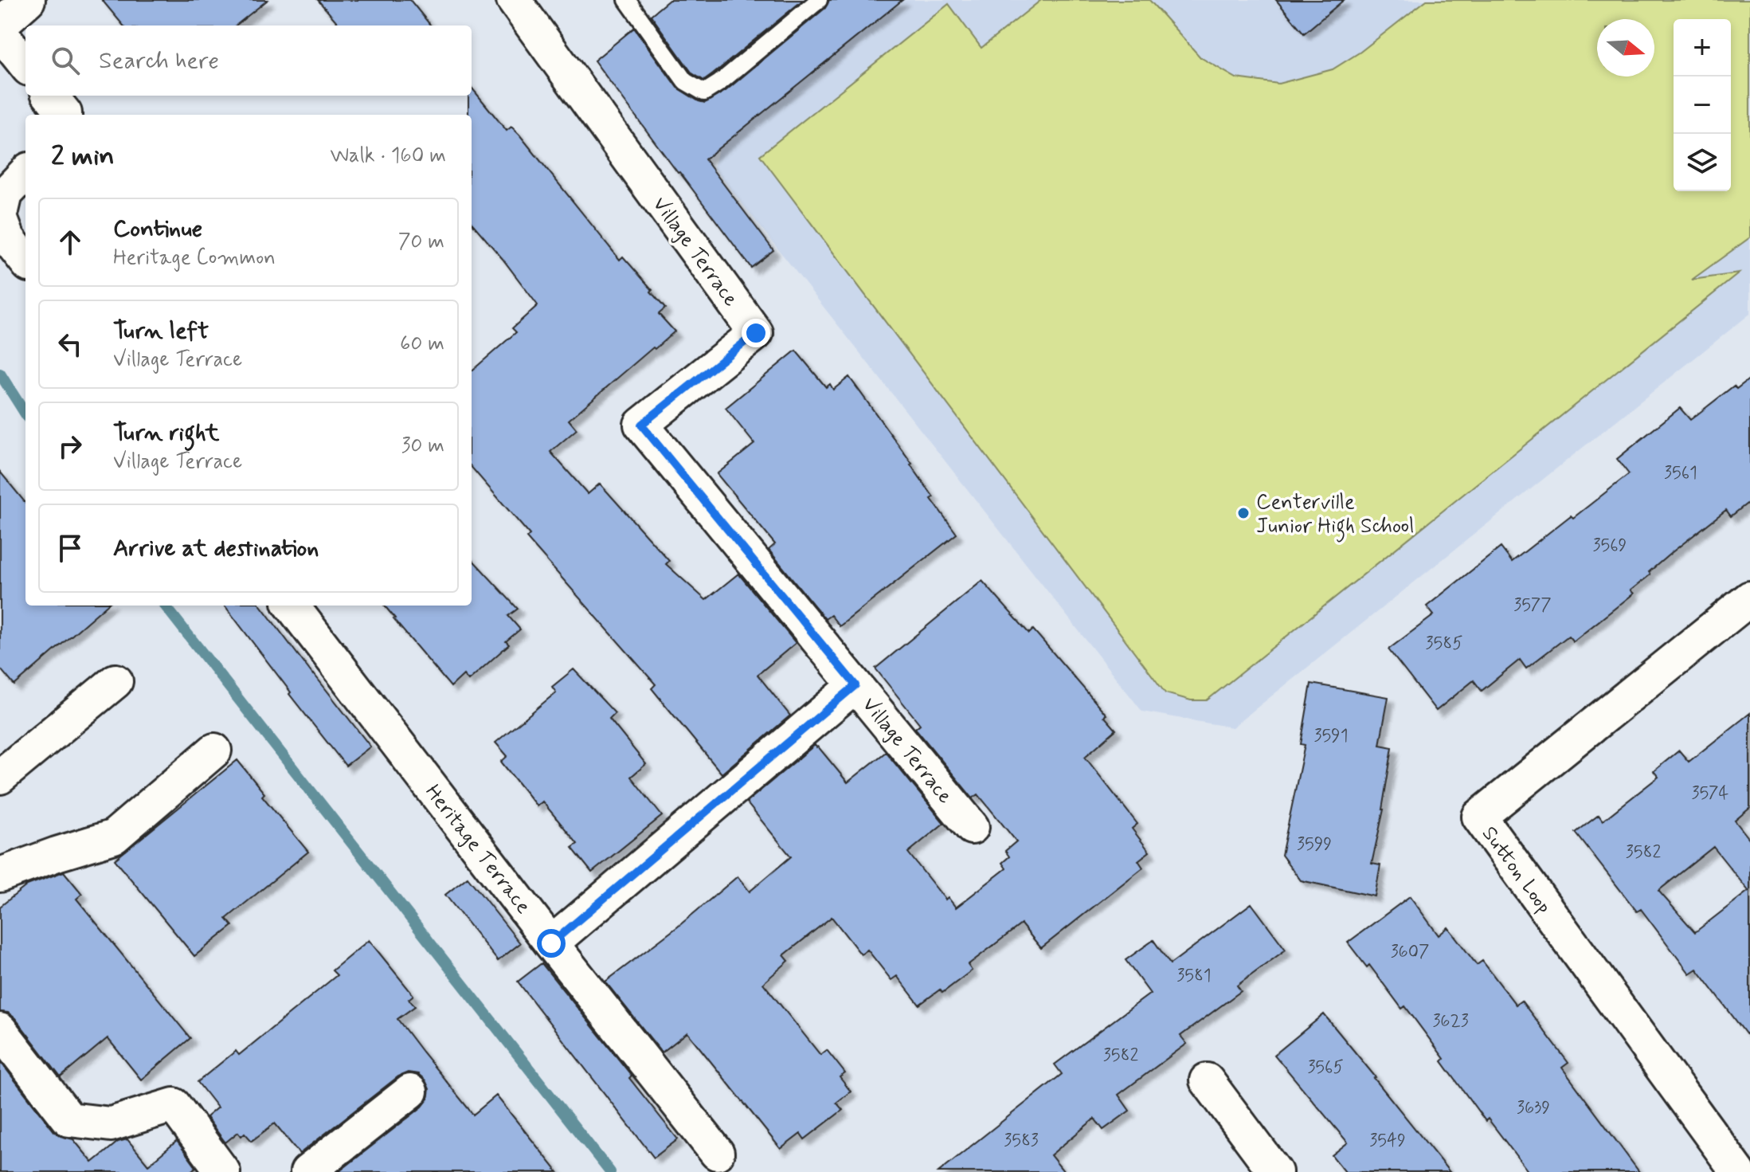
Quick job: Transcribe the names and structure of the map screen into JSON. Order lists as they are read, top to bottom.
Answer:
{
  "streets": {
    "street": ["Village Terrace", "Heritage Terrace", "Sutton Loop"]
  },
  "places": ["Centerville Junior High School"],
  "house_numbers": [
    "3561",
    "3569",
    "3577",
    "3585",
    "3591",
    "3574",
    "3599",
    "3582",
    "3607",
    "3581",
    "3623",
    "3582",
    "3565",
    "3639",
    "3583",
    "3549"
  ],
  "north": "right",
  "page": {
    "map_buttons": ["+", "−"],
    "search": "Search here",
    "heading": ["2 min", "Walk · 160 m"],
    "list": [
      ["Continue", "Heritage Common", "70 m"],
      ["Turn left", "Village Terrace", "60 m"],
      ["Turn right", "Village Terrace", "30 m"],
      "Arrive at destination"
    ]
  }
}
